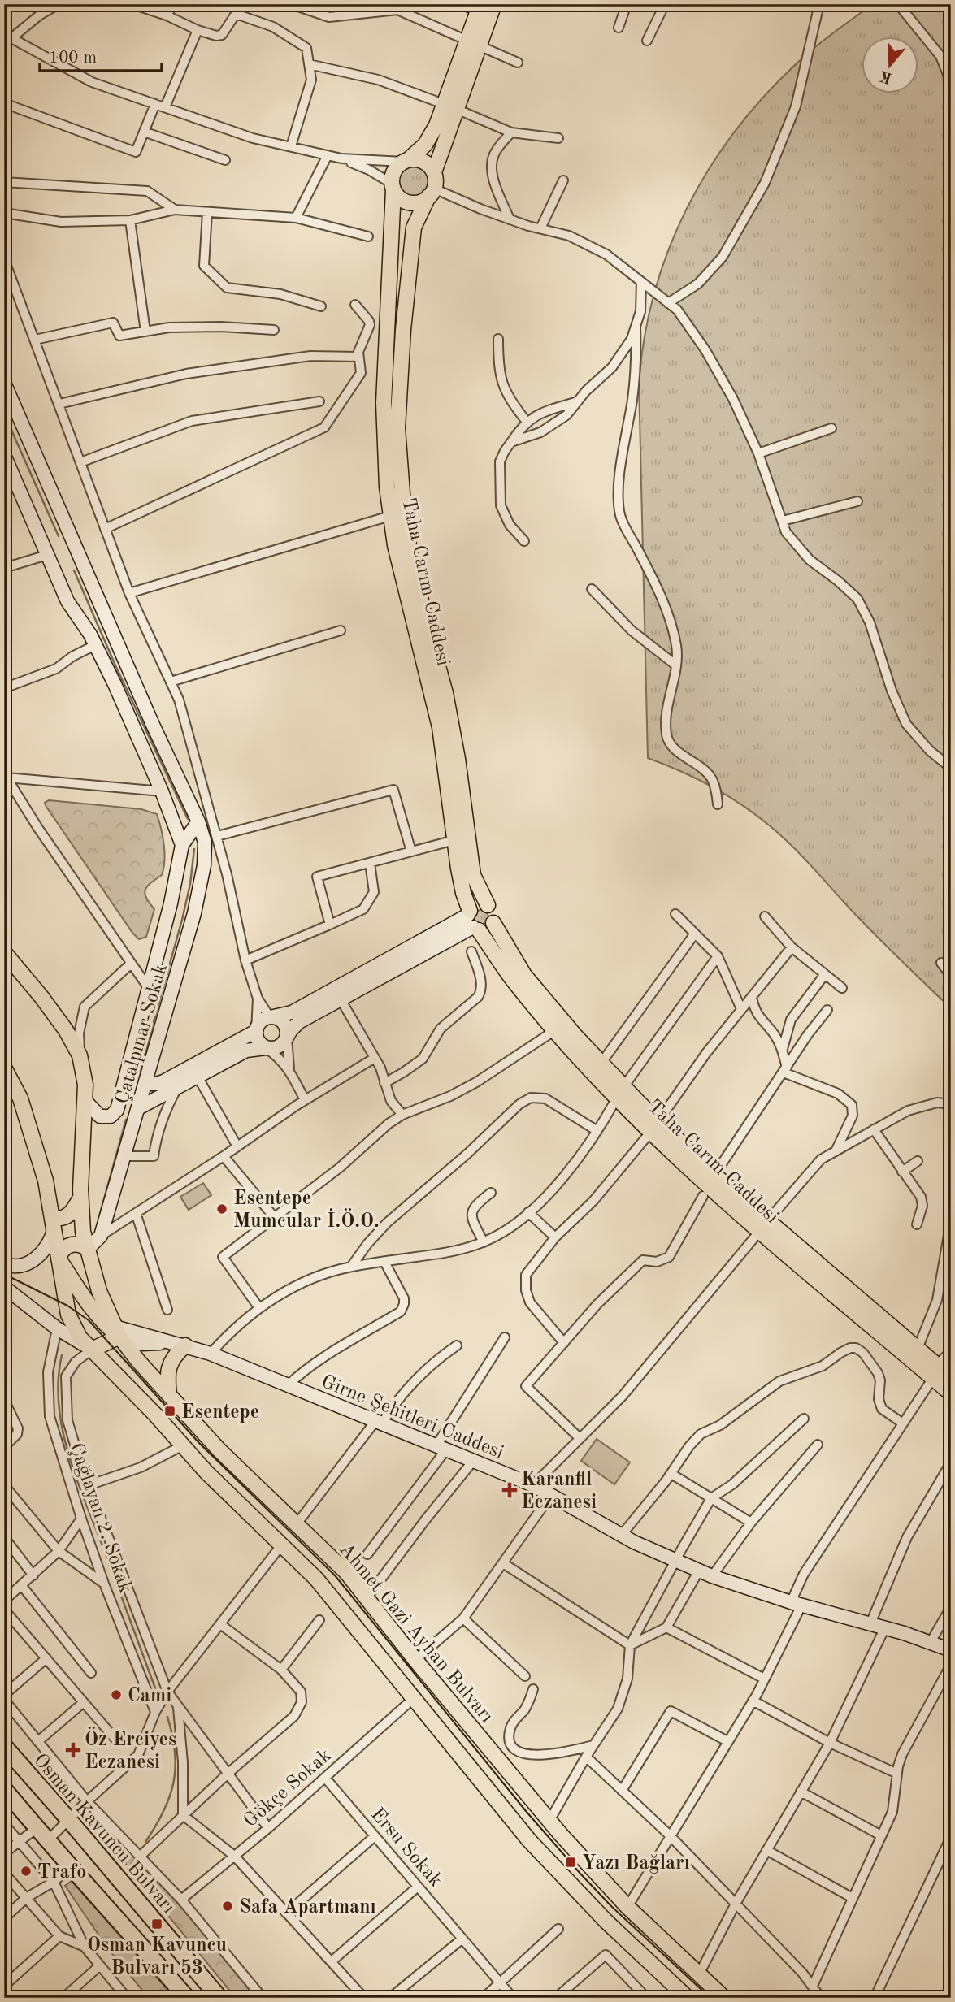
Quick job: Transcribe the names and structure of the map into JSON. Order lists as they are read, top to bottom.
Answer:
{
  "streets": {
    "highway": ["Osman Kavuncu Bulvarı"],
    "main road": ["Taha Carım Caddesi", "Ahmet Gazi Ayhan Bulvarı"],
    "street": [
      "Çatalpınar Sokak",
      "Girne Şehitleri Caddesi",
      "Çağlayan 2. Sokak",
      "Gökçe Sokak",
      "Ersu Sokak"
    ]
  },
  "crossings": [
    ["Çatalpınar Sokak", "Ahmet Gazi Ayhan Bulvarı"],
    ["Girne Şehitleri Caddesi", "Ahmet Gazi Ayhan Bulvarı"],
    ["Çağlayan 2. Sokak", "Gökçe Sokak"],
    ["Gökçe Sokak", "Ersu Sokak"]
  ],
  "places": {
    "other": [
      "Esentepe Mumcular İ.Ö.O.",
      "Cami",
      "Trafo",
      "Safa Apartmanı"
    ],
    "transit": ["Esentepe", "Yazı Bağları", "Osman Kavuncu Bulvarı 53"],
    "health": ["Karanfil Eczanesi", "Öz Erciyes Eczanesi"]
  },
  "scale_bar": "100 m",
  "north": "bottom"
}
